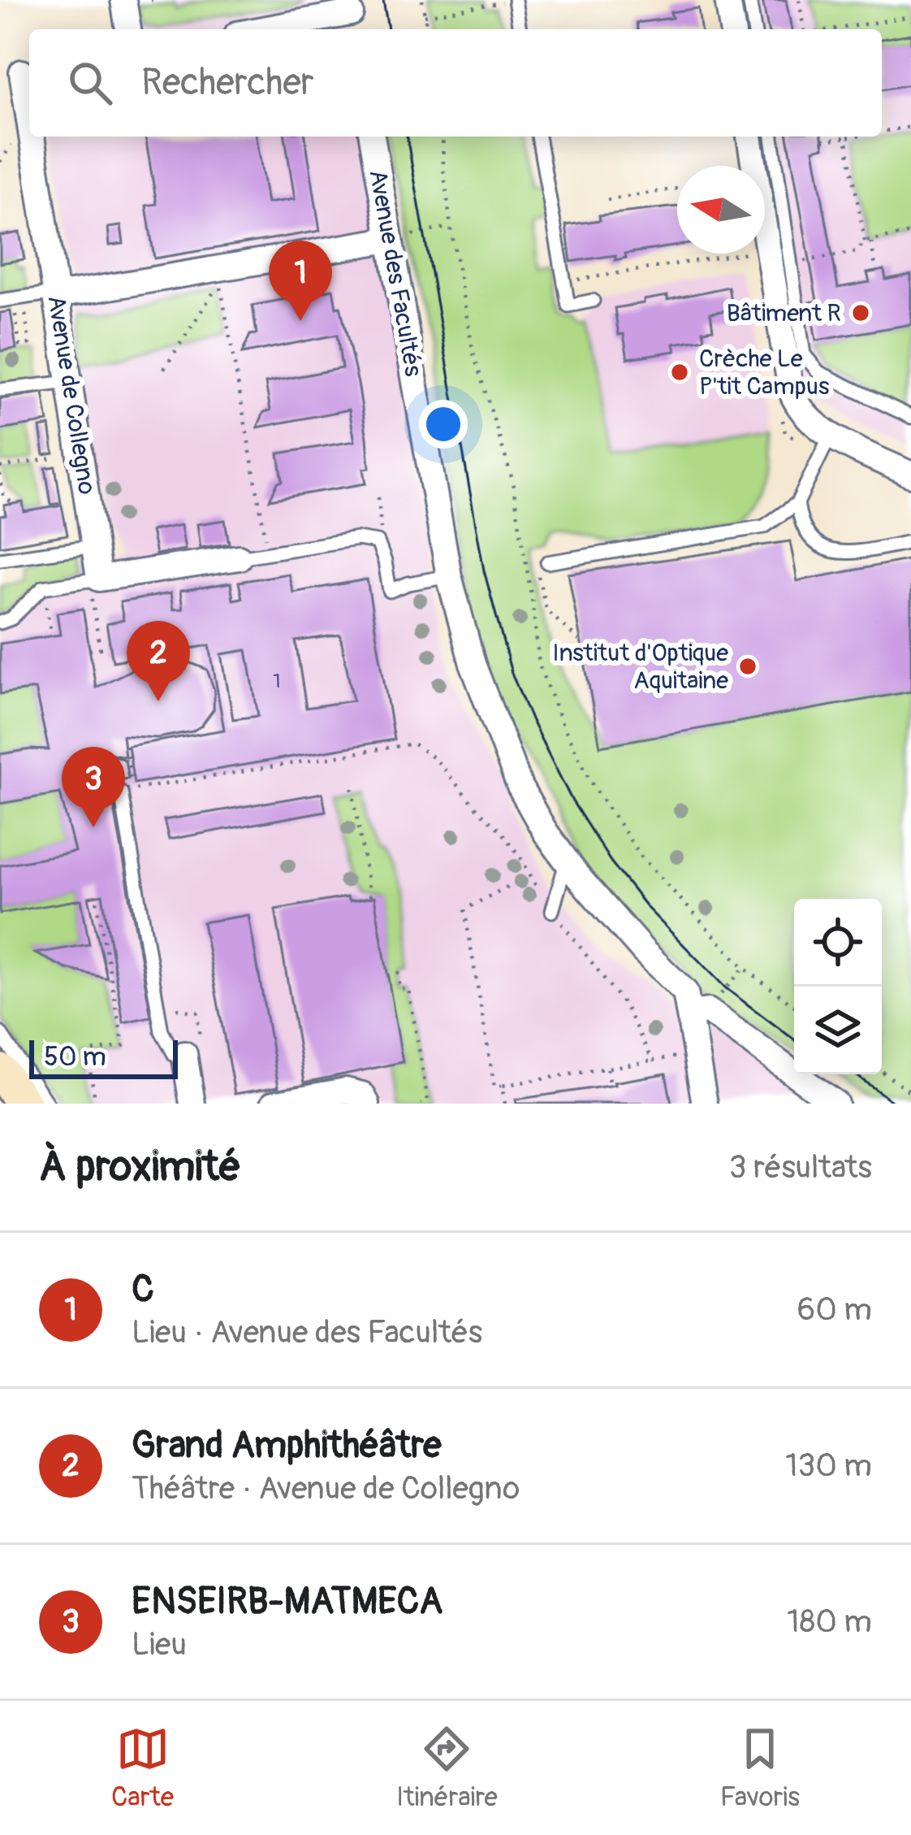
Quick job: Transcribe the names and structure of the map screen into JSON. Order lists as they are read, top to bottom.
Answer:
{
  "streets": {
    "street": ["Avenue des Facultés", "Avenue de Collegno"]
  },
  "places": ["Bâtiment R", "Crèche Le P'tit Campus", "Institut d'Optique Aquitaine"],
  "house_numbers": ["1"],
  "scale_bar": "50 m",
  "north": "left",
  "page": {
    "search": "Rechercher",
    "pins": ["1", "2", "3"],
    "scale": "50 m",
    "heading": ["À proximité", "3 résultats"],
    "list": [
      {
        "mark": "1",
        "name": "C",
        "note": "Lieu · Avenue des Facultés",
        "value": "60 m"
      },
      {
        "mark": "2",
        "name": "Grand Amphithéâtre",
        "note": "Théâtre · Avenue de Collegno",
        "value": "130 m"
      },
      {
        "mark": "3",
        "name": "ENSEIRB-MATMECA",
        "note": "Lieu",
        "value": "180 m"
      }
    ],
    "nav": ["Carte", "Itinéraire", "Favoris"]
  }
}
